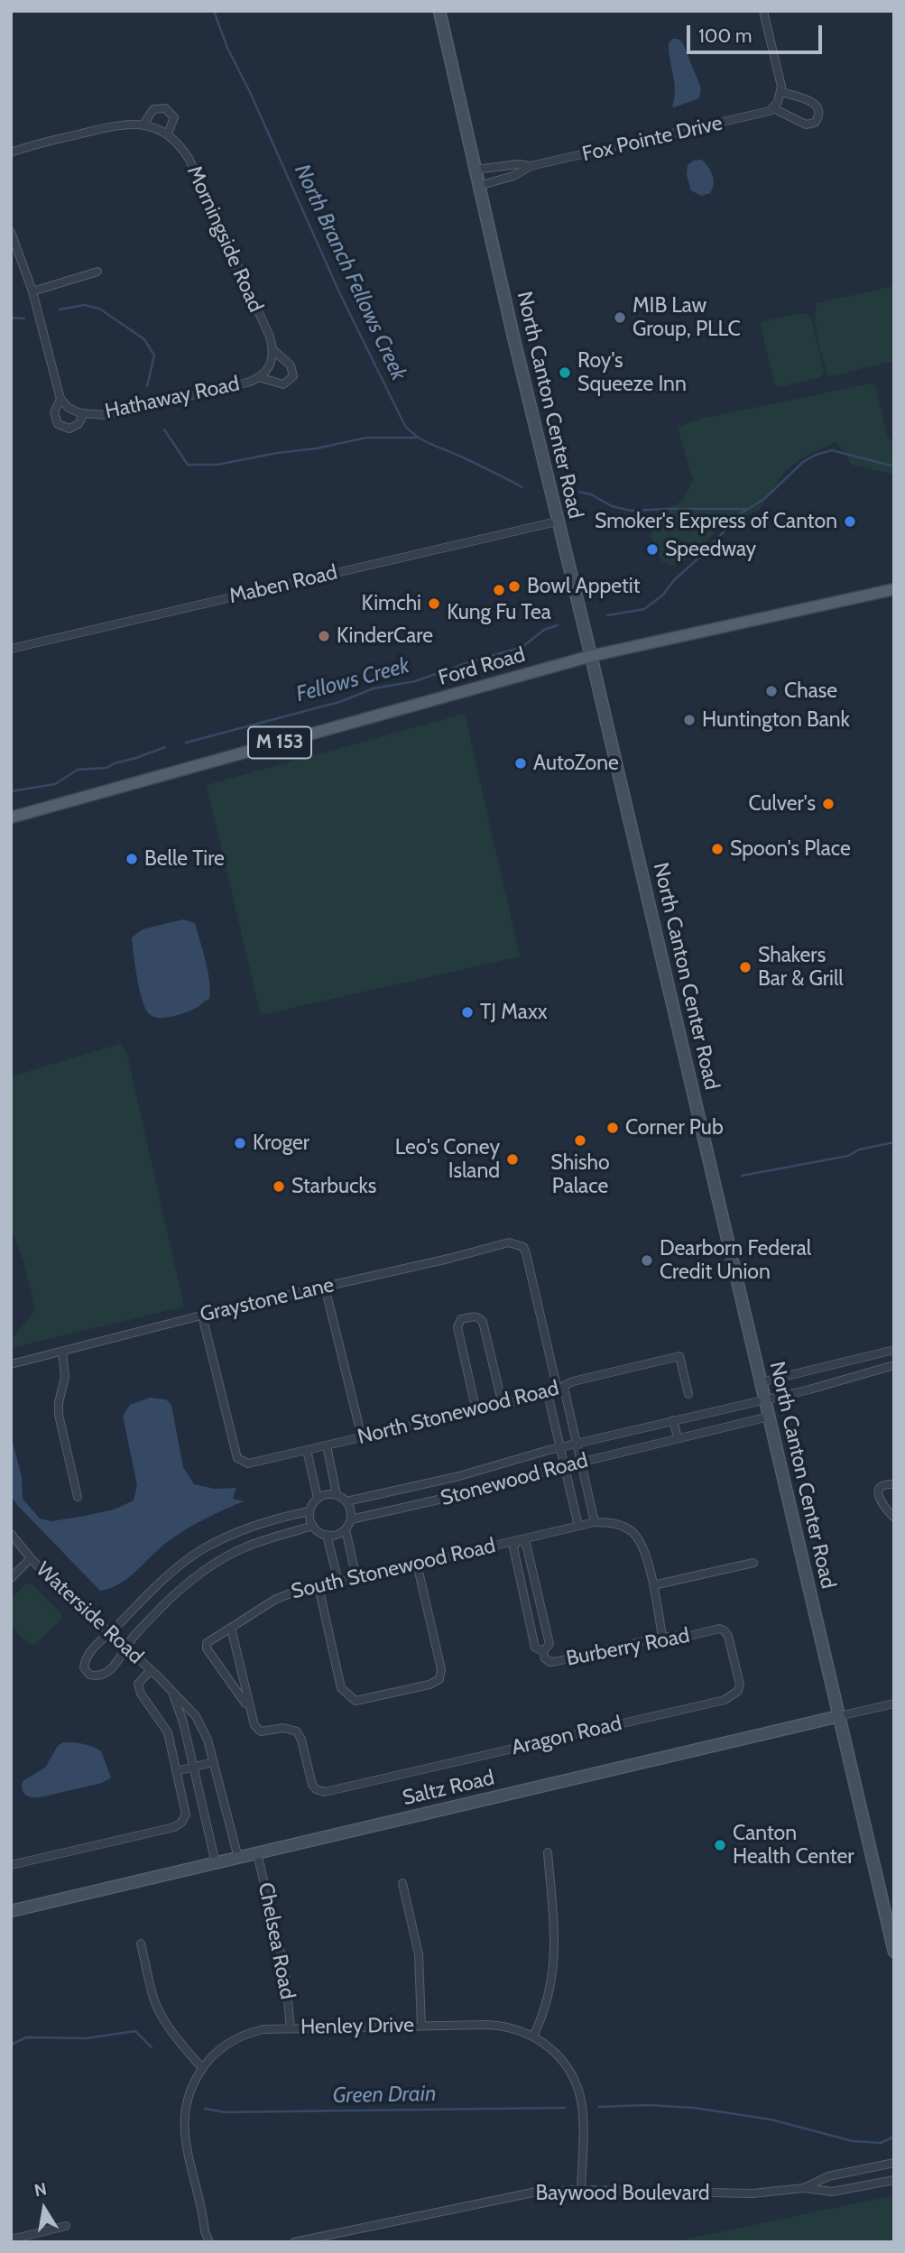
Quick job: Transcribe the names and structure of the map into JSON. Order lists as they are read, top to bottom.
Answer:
{
  "streets": {
    "main road": [
      "North Canton Center Road",
      "Ford Road",
      "M 153",
      "Saltz Road"
    ],
    "street": [
      "Fox Pointe Drive",
      "Morningside Road",
      "Hathaway Road",
      "Maben Road",
      "Graystone Lane",
      "North Stonewood Road",
      "Stonewood Road",
      "South Stonewood Road",
      "Waterside Road",
      "Burberry Road",
      "Aragon Road",
      "Chelsea Road",
      "Henley Drive",
      "Baywood Boulevard"
    ]
  },
  "crossings": [
    ["Morningside Road", "Hathaway Road"],
    ["North Canton Center Road", "Maben Road"],
    ["North Canton Center Road", "Ford Road"],
    ["North Canton Center Road", "Stonewood Road"],
    ["North Canton Center Road", "Saltz Road"],
    ["Graystone Lane", "North Stonewood Road"],
    ["South Stonewood Road", "Aragon Road"],
    ["Waterside Road", "Saltz Road"],
    ["Burberry Road", "Aragon Road"],
    ["Saltz Road", "Chelsea Road"],
    ["Chelsea Road", "Henley Drive"],
    ["Henley Drive", "Baywood Boulevard"]
  ],
  "water": ["North Branch Fellows Creek", "Fellows Creek", "Green Drain"],
  "places": [
    "MIB Law Group, PLLC",
    "Roy's Squeeze Inn",
    "Smoker's Express of Canton",
    "Speedway",
    "Bowl Appetit",
    "Kung Fu Tea",
    "Kimchi",
    "KinderCare",
    "Chase",
    "Huntington Bank",
    "AutoZone",
    "Culver's",
    "Spoon's Place",
    "Belle Tire",
    "Shakers Bar & Grill",
    "TJ Maxx",
    "Corner Pub",
    "Shisho Palace",
    "Kroger",
    "Leo's Coney Island",
    "Starbucks",
    "Dearborn Federal Credit Union",
    "Canton Health Center"
  ],
  "scale_bar": "100 m",
  "north": "top"
}
